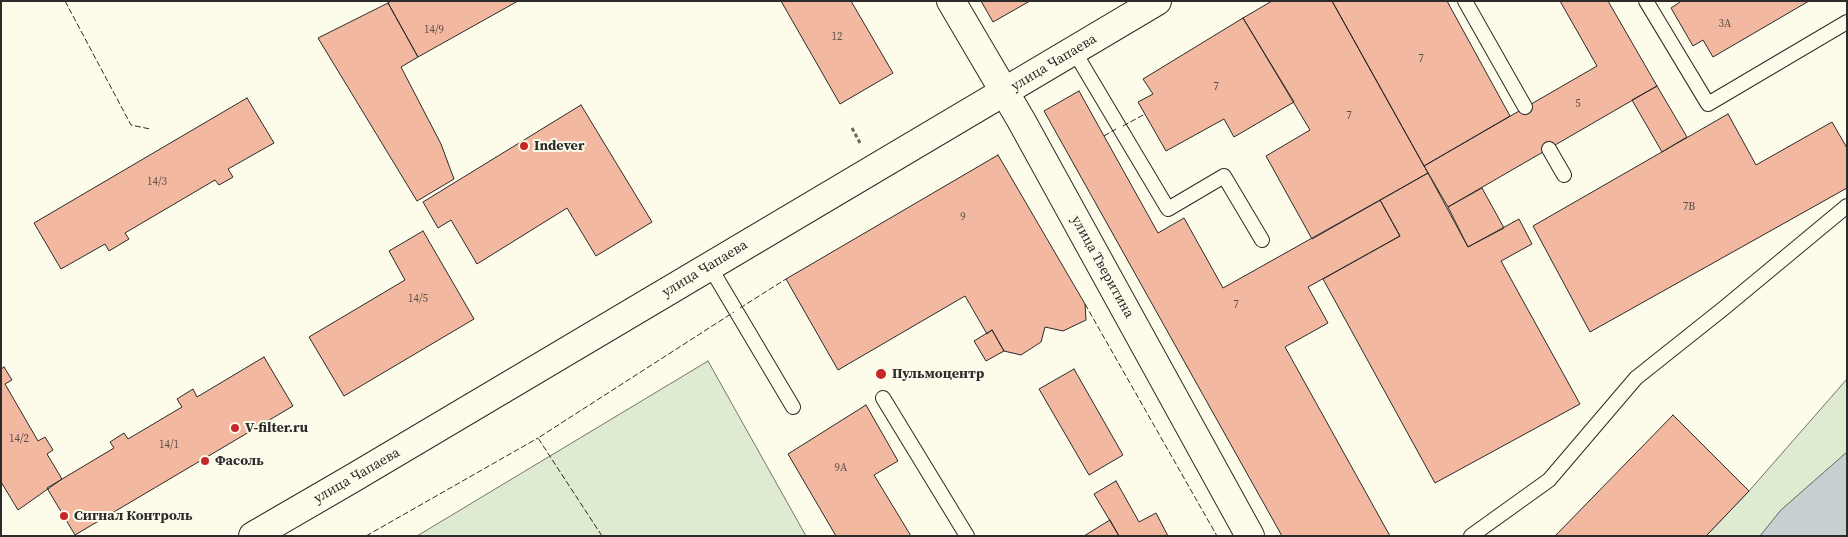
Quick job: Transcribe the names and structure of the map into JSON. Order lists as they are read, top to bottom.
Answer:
{
  "streets": {
    "main road": ["улица Чапаева", "улица Тверитина"]
  },
  "crossings": [
    ["улица Чапаева", "улица Тверитина"]
  ],
  "places": [
    "Indever",
    "Пульмоцентр",
    "V-filter.ru",
    "Фасоль",
    "Сигнал Контроль"
  ],
  "house_numbers": [
    "3А",
    "14/9",
    "12",
    "7",
    "7",
    "5",
    "7",
    "14/3",
    "7В",
    "9",
    "14/5",
    "7",
    "14/2",
    "14/1",
    "9А"
  ]
}
